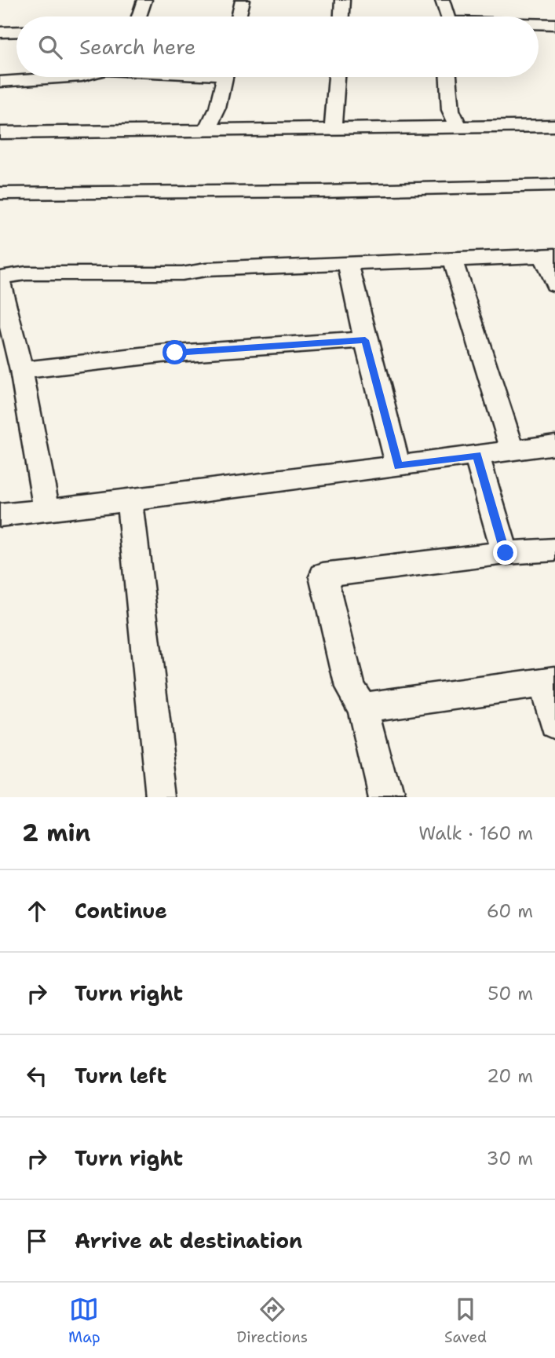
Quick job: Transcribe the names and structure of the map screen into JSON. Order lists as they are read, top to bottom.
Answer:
{
  "page": {
    "search": "Search here",
    "heading": ["2 min", "Walk · 160 m"],
    "list": [
      ["Continue", "60 m"],
      ["Turn right", "50 m"],
      ["Turn left", "20 m"],
      ["Turn right", "30 m"],
      "Arrive at destination"
    ],
    "nav": ["Map", "Directions", "Saved"]
  }
}
